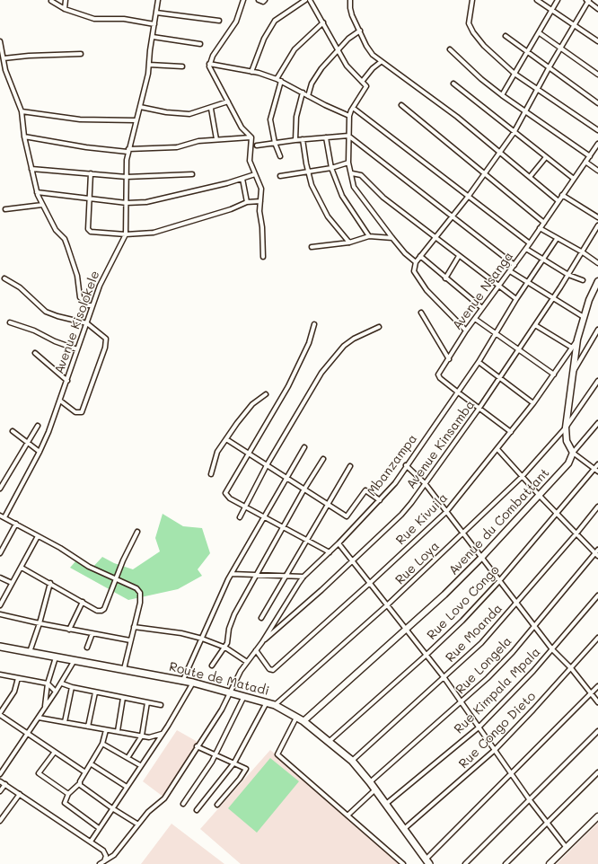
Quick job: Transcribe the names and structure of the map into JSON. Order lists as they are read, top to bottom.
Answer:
{
  "streets": {
    "main road": ["Route de Matadi"],
    "street": [
      "Avenue Nsanga",
      "Avenue Kisolokele",
      "Avenue Kinsamba",
      "Mbanzampa",
      "Rue Kivuila",
      "Avenue du Combattant",
      "Rue Loya",
      "Rue Lovo Congo",
      "Rue Moanda",
      "Rue Longela",
      "Rue Kimpala Mpala",
      "Rue Congo Dieto"
    ]
  },
  "crossings": [
    ["Avenue Nsanga", "Avenue Kinsamba"],
    ["Avenue Nsanga", "Mbanzampa"],
    ["Avenue Nsanga", "Rue Kivuila"],
    ["Avenue Kinsamba", "Mbanzampa"],
    ["Mbanzampa", "Rue Kivuila"],
    ["Mbanzampa", "Route de Matadi"],
    ["Avenue du Combattant", "Route de Matadi"],
    ["Rue Loya", "Route de Matadi"],
    ["Rue Lovo Congo", "Route de Matadi"],
    ["Rue Moanda", "Route de Matadi"],
    ["Rue Longela", "Route de Matadi"],
    ["Route de Matadi", "Rue Kimpala Mpala"],
    ["Route de Matadi", "Rue Congo Dieto"]
  ]
}
